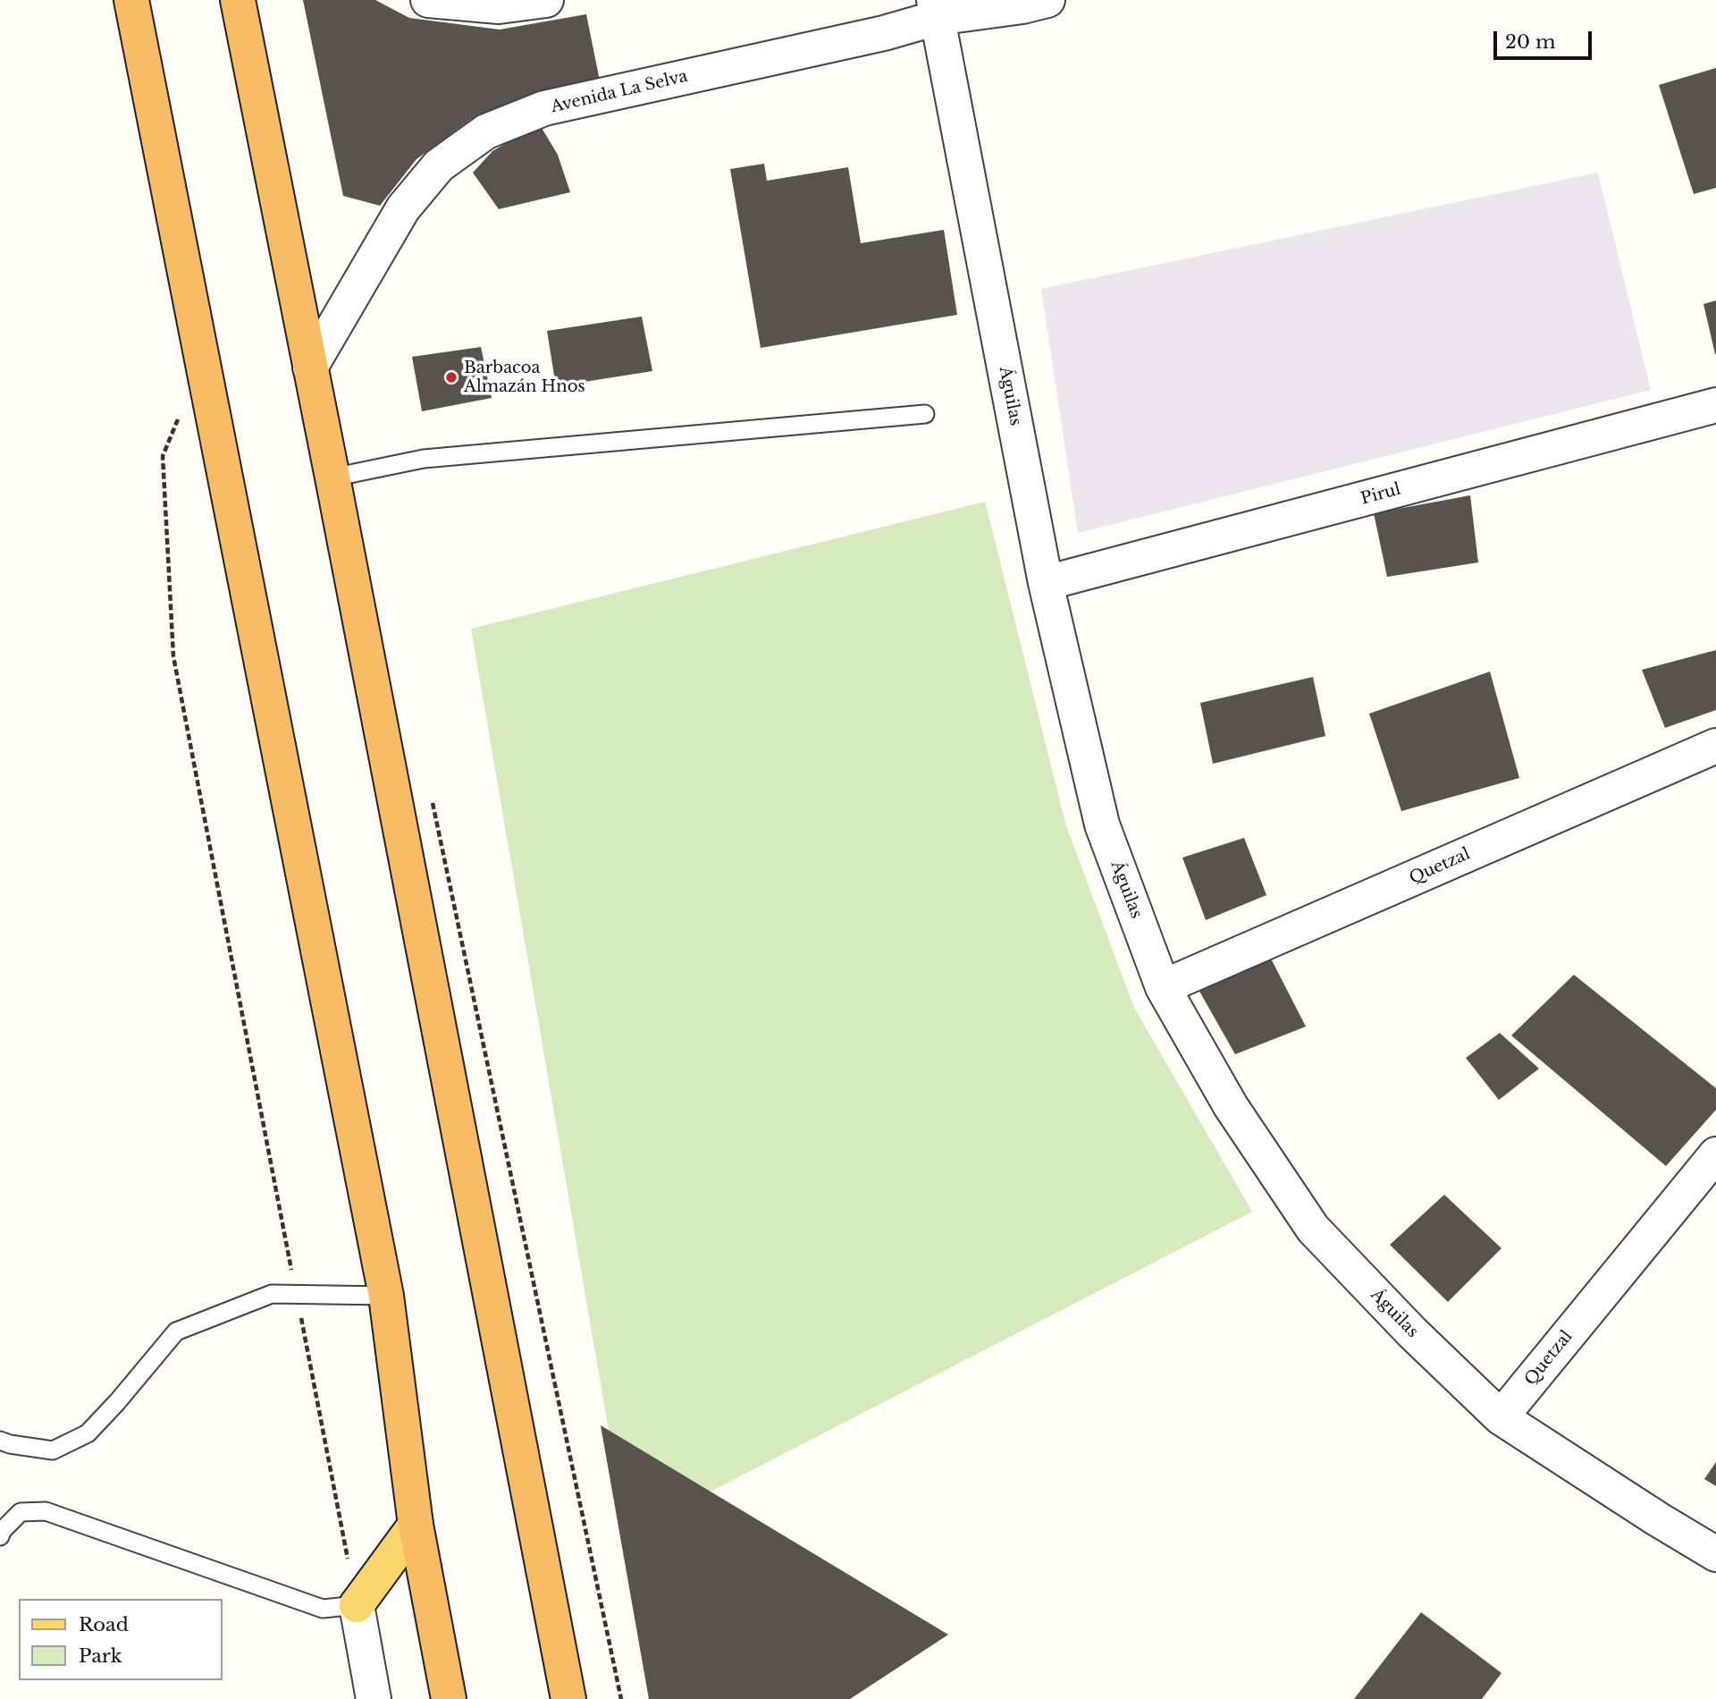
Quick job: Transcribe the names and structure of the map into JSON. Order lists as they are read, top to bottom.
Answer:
{
  "streets": {
    "street": [
      "Avenida La Selva",
      "Águilas",
      "Pirul",
      "Quetzal"
    ]
  },
  "crossings": [
    ["Avenida La Selva", "Águilas"],
    ["Águilas", "Pirul"],
    ["Águilas", "Quetzal"]
  ],
  "places": ["Barbacoa Almazán Hnos"],
  "legend": ["Road", "Park"],
  "scale_bar": "20 m"
}
